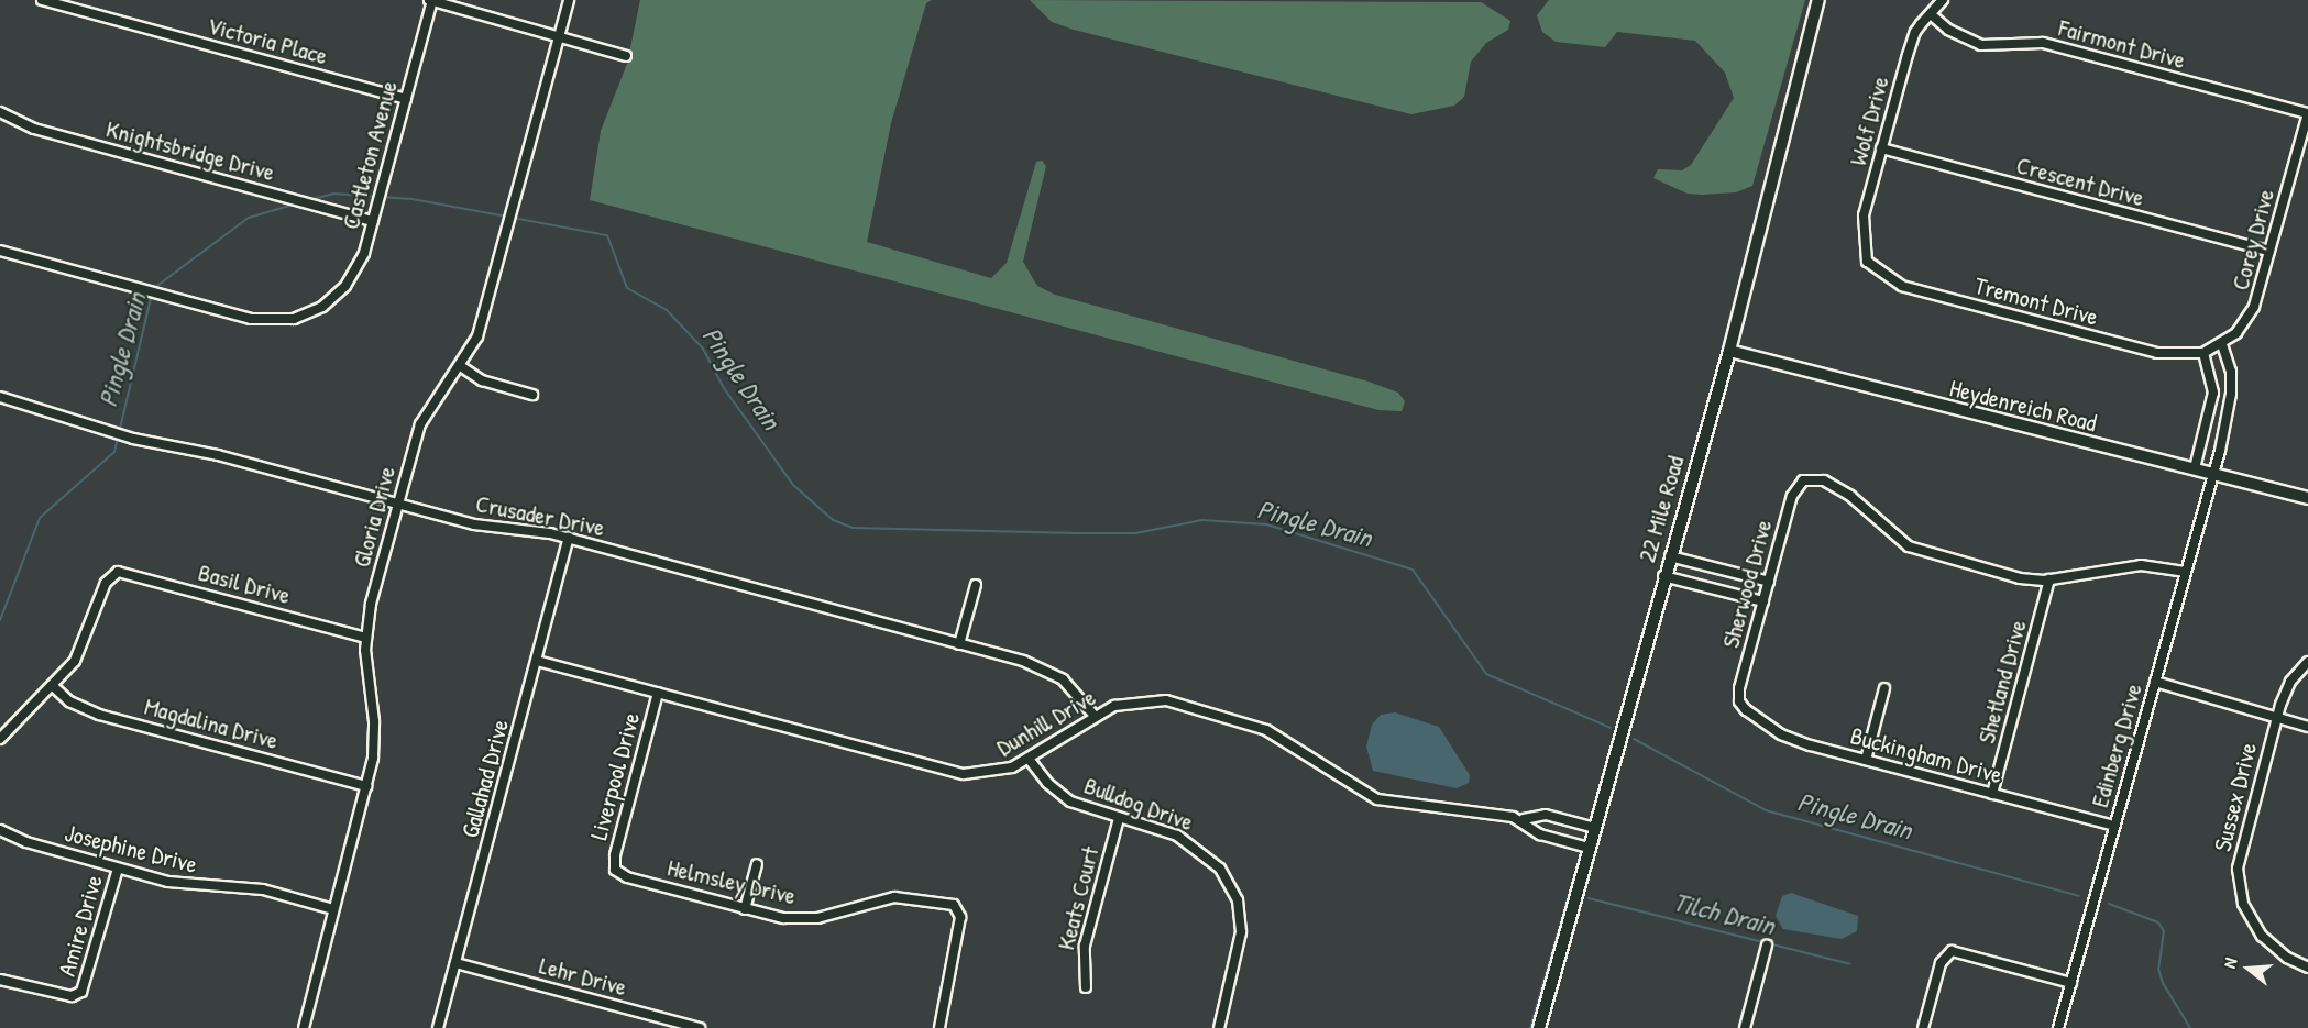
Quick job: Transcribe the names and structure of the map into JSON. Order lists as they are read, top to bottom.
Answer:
{
  "streets": {
    "street": [
      "Victoria Place",
      "Fairmont Drive",
      "Wolf Drive",
      "Knightsbridge Drive",
      "Castleton Avenue",
      "Crescent Drive",
      "Corey Drive",
      "Tremont Drive",
      "Heydenreich Road",
      "22 Mile Road",
      "Crusader Drive",
      "Gloria Drive",
      "Basil Drive",
      "Sherwood Drive",
      "Shetland Drive",
      "Dunhill Drive",
      "Magdalina Drive",
      "Edinberg Drive",
      "Buckingham Drive",
      "Liverpool Drive",
      "Gallahad Drive",
      "Sussex Drive",
      "Bulldog Drive",
      "Josephine Drive",
      "Helmsley Drive",
      "Keats Court",
      "Amire Drive",
      "Lehr Drive"
    ]
  },
  "crossings": [
    ["Victoria Place", "Castleton Avenue"],
    ["Fairmont Drive", "Wolf Drive"],
    ["Fairmont Drive", "Corey Drive"],
    ["Wolf Drive", "Crescent Drive"],
    ["Wolf Drive", "Tremont Drive"],
    ["Knightsbridge Drive", "Castleton Avenue"],
    ["Crescent Drive", "Corey Drive"],
    ["Corey Drive", "Tremont Drive"],
    ["Corey Drive", "Edinberg Drive"],
    ["Heydenreich Road", "22 Mile Road"],
    ["Heydenreich Road", "Edinberg Drive"],
    ["22 Mile Road", "Dunhill Drive"],
    ["Crusader Drive", "Gloria Drive"],
    ["Crusader Drive", "Dunhill Drive"],
    ["Crusader Drive", "Gallahad Drive"],
    ["Gloria Drive", "Basil Drive"],
    ["Gloria Drive", "Magdalina Drive"],
    ["Gloria Drive", "Josephine Drive"],
    ["Basil Drive", "Magdalina Drive"],
    ["Sherwood Drive", "Shetland Drive"],
    ["Sherwood Drive", "Buckingham Drive"],
    ["Shetland Drive", "Buckingham Drive"],
    ["Dunhill Drive", "Liverpool Drive"],
    ["Dunhill Drive", "Gallahad Drive"],
    ["Dunhill Drive", "Bulldog Drive"],
    ["Edinberg Drive", "Buckingham Drive"],
    ["Liverpool Drive", "Helmsley Drive"],
    ["Gallahad Drive", "Lehr Drive"],
    ["Bulldog Drive", "Keats Court"],
    ["Josephine Drive", "Amire Drive"]
  ],
  "water": ["Pingle Drain", "Tilch Drain"],
  "north": "left"
}
